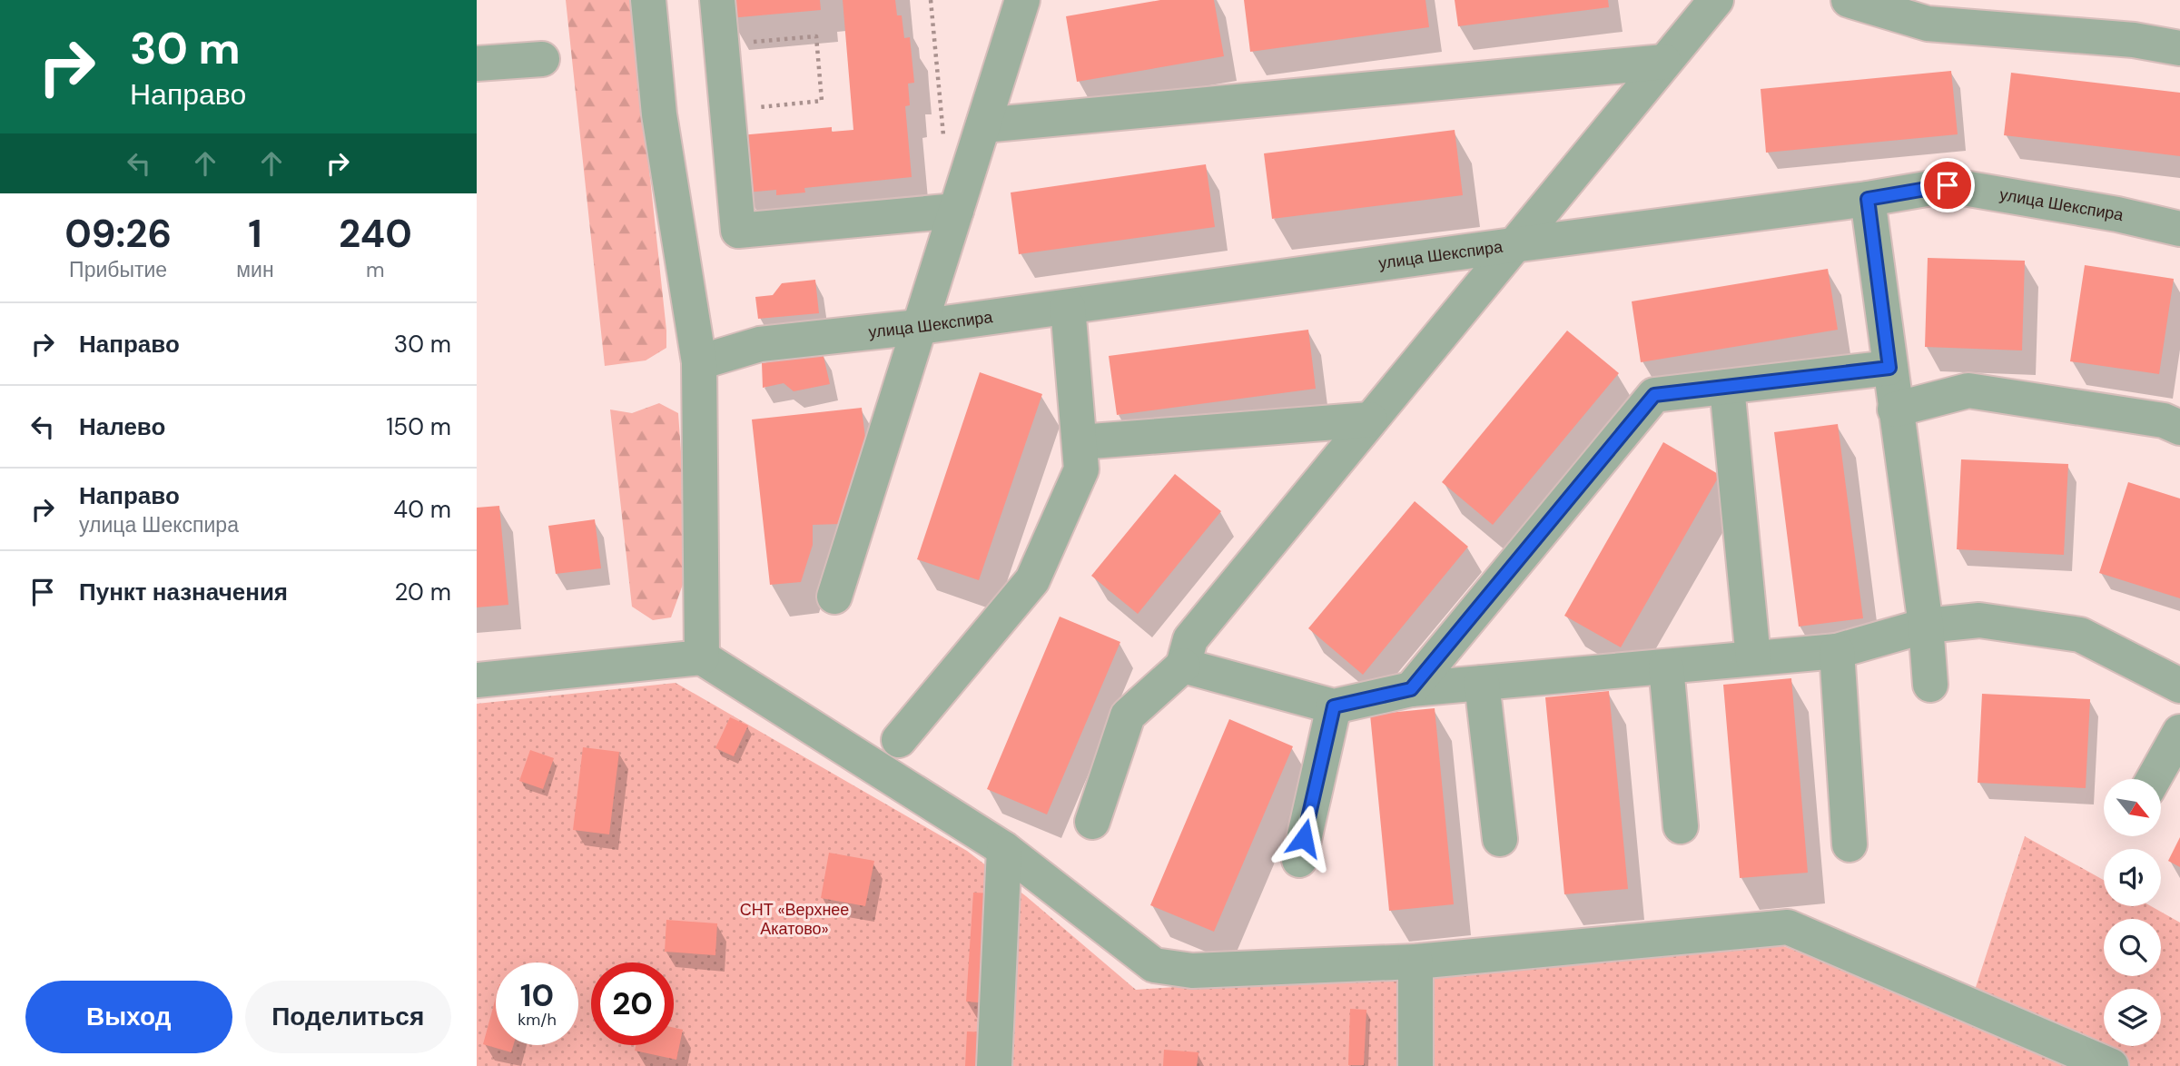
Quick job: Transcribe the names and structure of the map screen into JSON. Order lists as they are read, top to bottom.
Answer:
{
  "streets": {
    "street": ["улица Шекспира"]
  },
  "parks": ["СНТ «Верхнее Акатово»"],
  "north": "bottom right",
  "page": {
    "turn": ["30 m", "Направо"],
    "eta": [
      "09:26",
      "Прибытие",
      "1",
      "мин",
      "240",
      "m"
    ],
    "list": [
      {
        "name": "Направо",
        "value": "30 m"
      },
      {
        "name": "Налево",
        "value": "150 m"
      },
      {
        "name": "Направо",
        "note": "улица Шекспира",
        "value": "40 m"
      },
      {
        "name": "Пункт назначения",
        "value": "20 m"
      }
    ],
    "speed": "10 km/h",
    "limit": "20",
    "buttons": ["Выход", "Поделиться"]
  }
}
